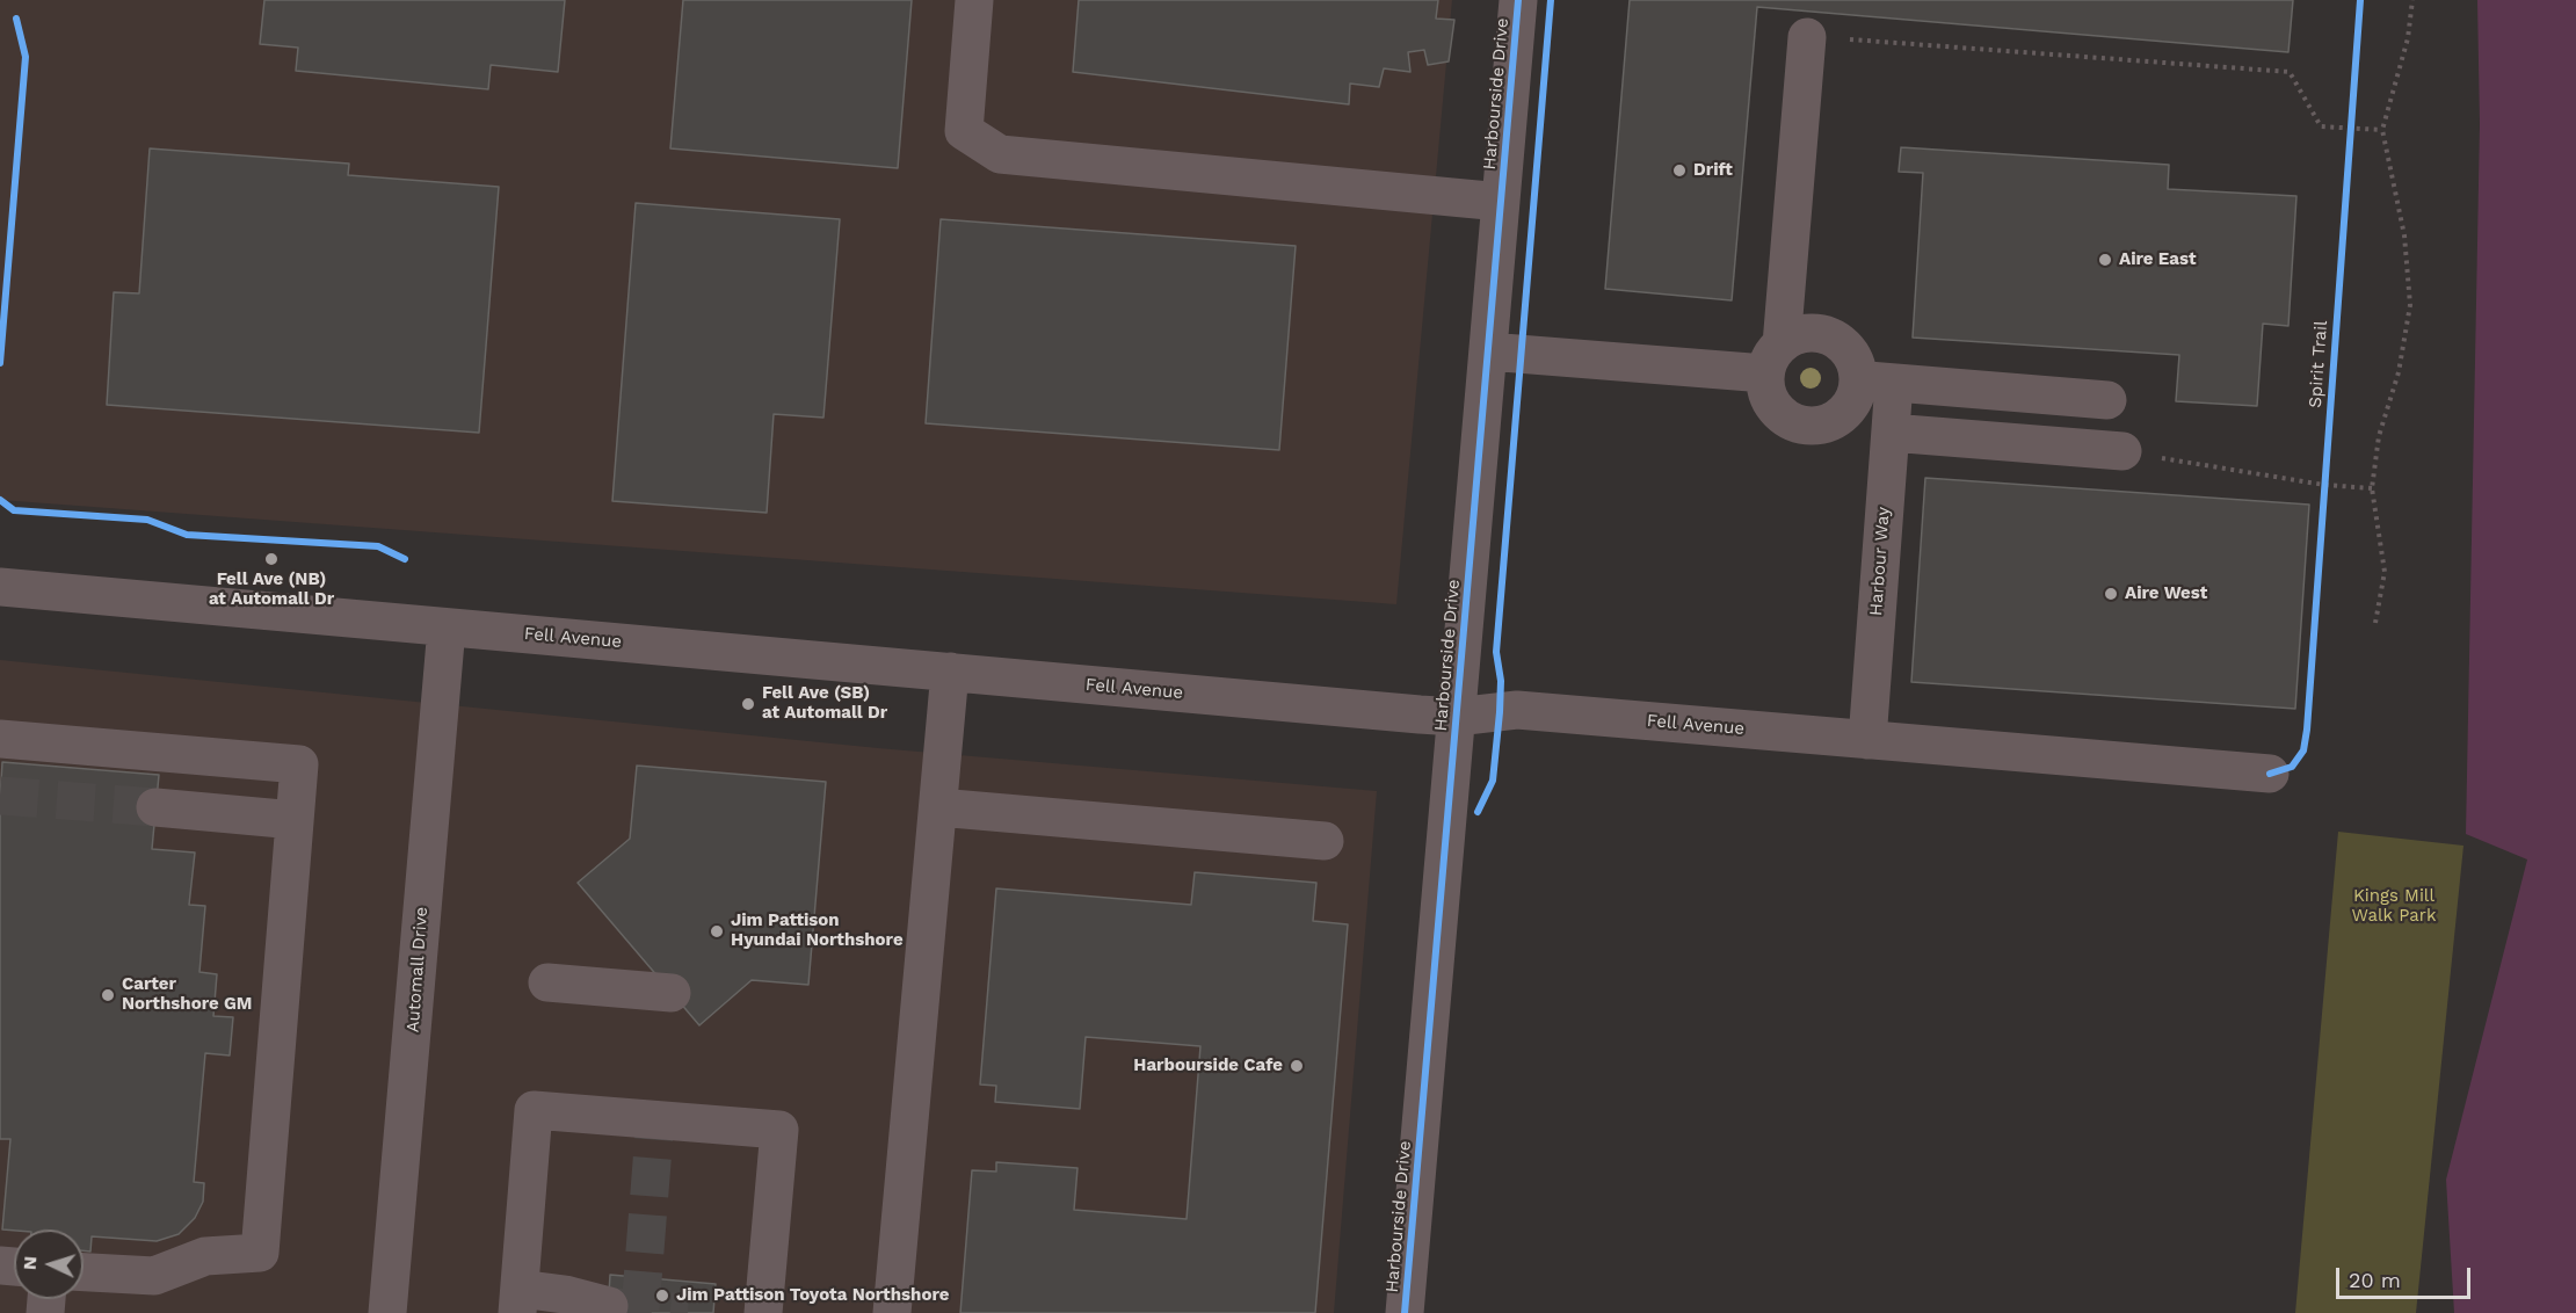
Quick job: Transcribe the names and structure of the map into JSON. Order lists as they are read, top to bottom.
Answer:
{
  "streets": {
    "street": [
      "Harbourside Drive",
      "Harbour Way",
      "Fell Avenue",
      "Automall Drive"
    ],
    "cycle path": ["Spirit Trail"]
  },
  "crossings": [
    ["Harbourside Drive", "Fell Avenue"],
    ["Harbour Way", "Fell Avenue"],
    ["Fell Avenue", "Automall Drive"]
  ],
  "parks": ["Kings Mill Walk Park"],
  "places": [
    "Drift",
    "Aire East",
    "Fell Ave (NB) at Automall Dr",
    "Aire West",
    "Fell Ave (SB) at Automall Dr",
    "Jim Pattison Hyundai Northshore",
    "Carter Northshore GM",
    "Harbourside Cafe",
    "Jim Pattison Toyota Northshore"
  ],
  "scale_bar": "20 m",
  "north": "left"
}
